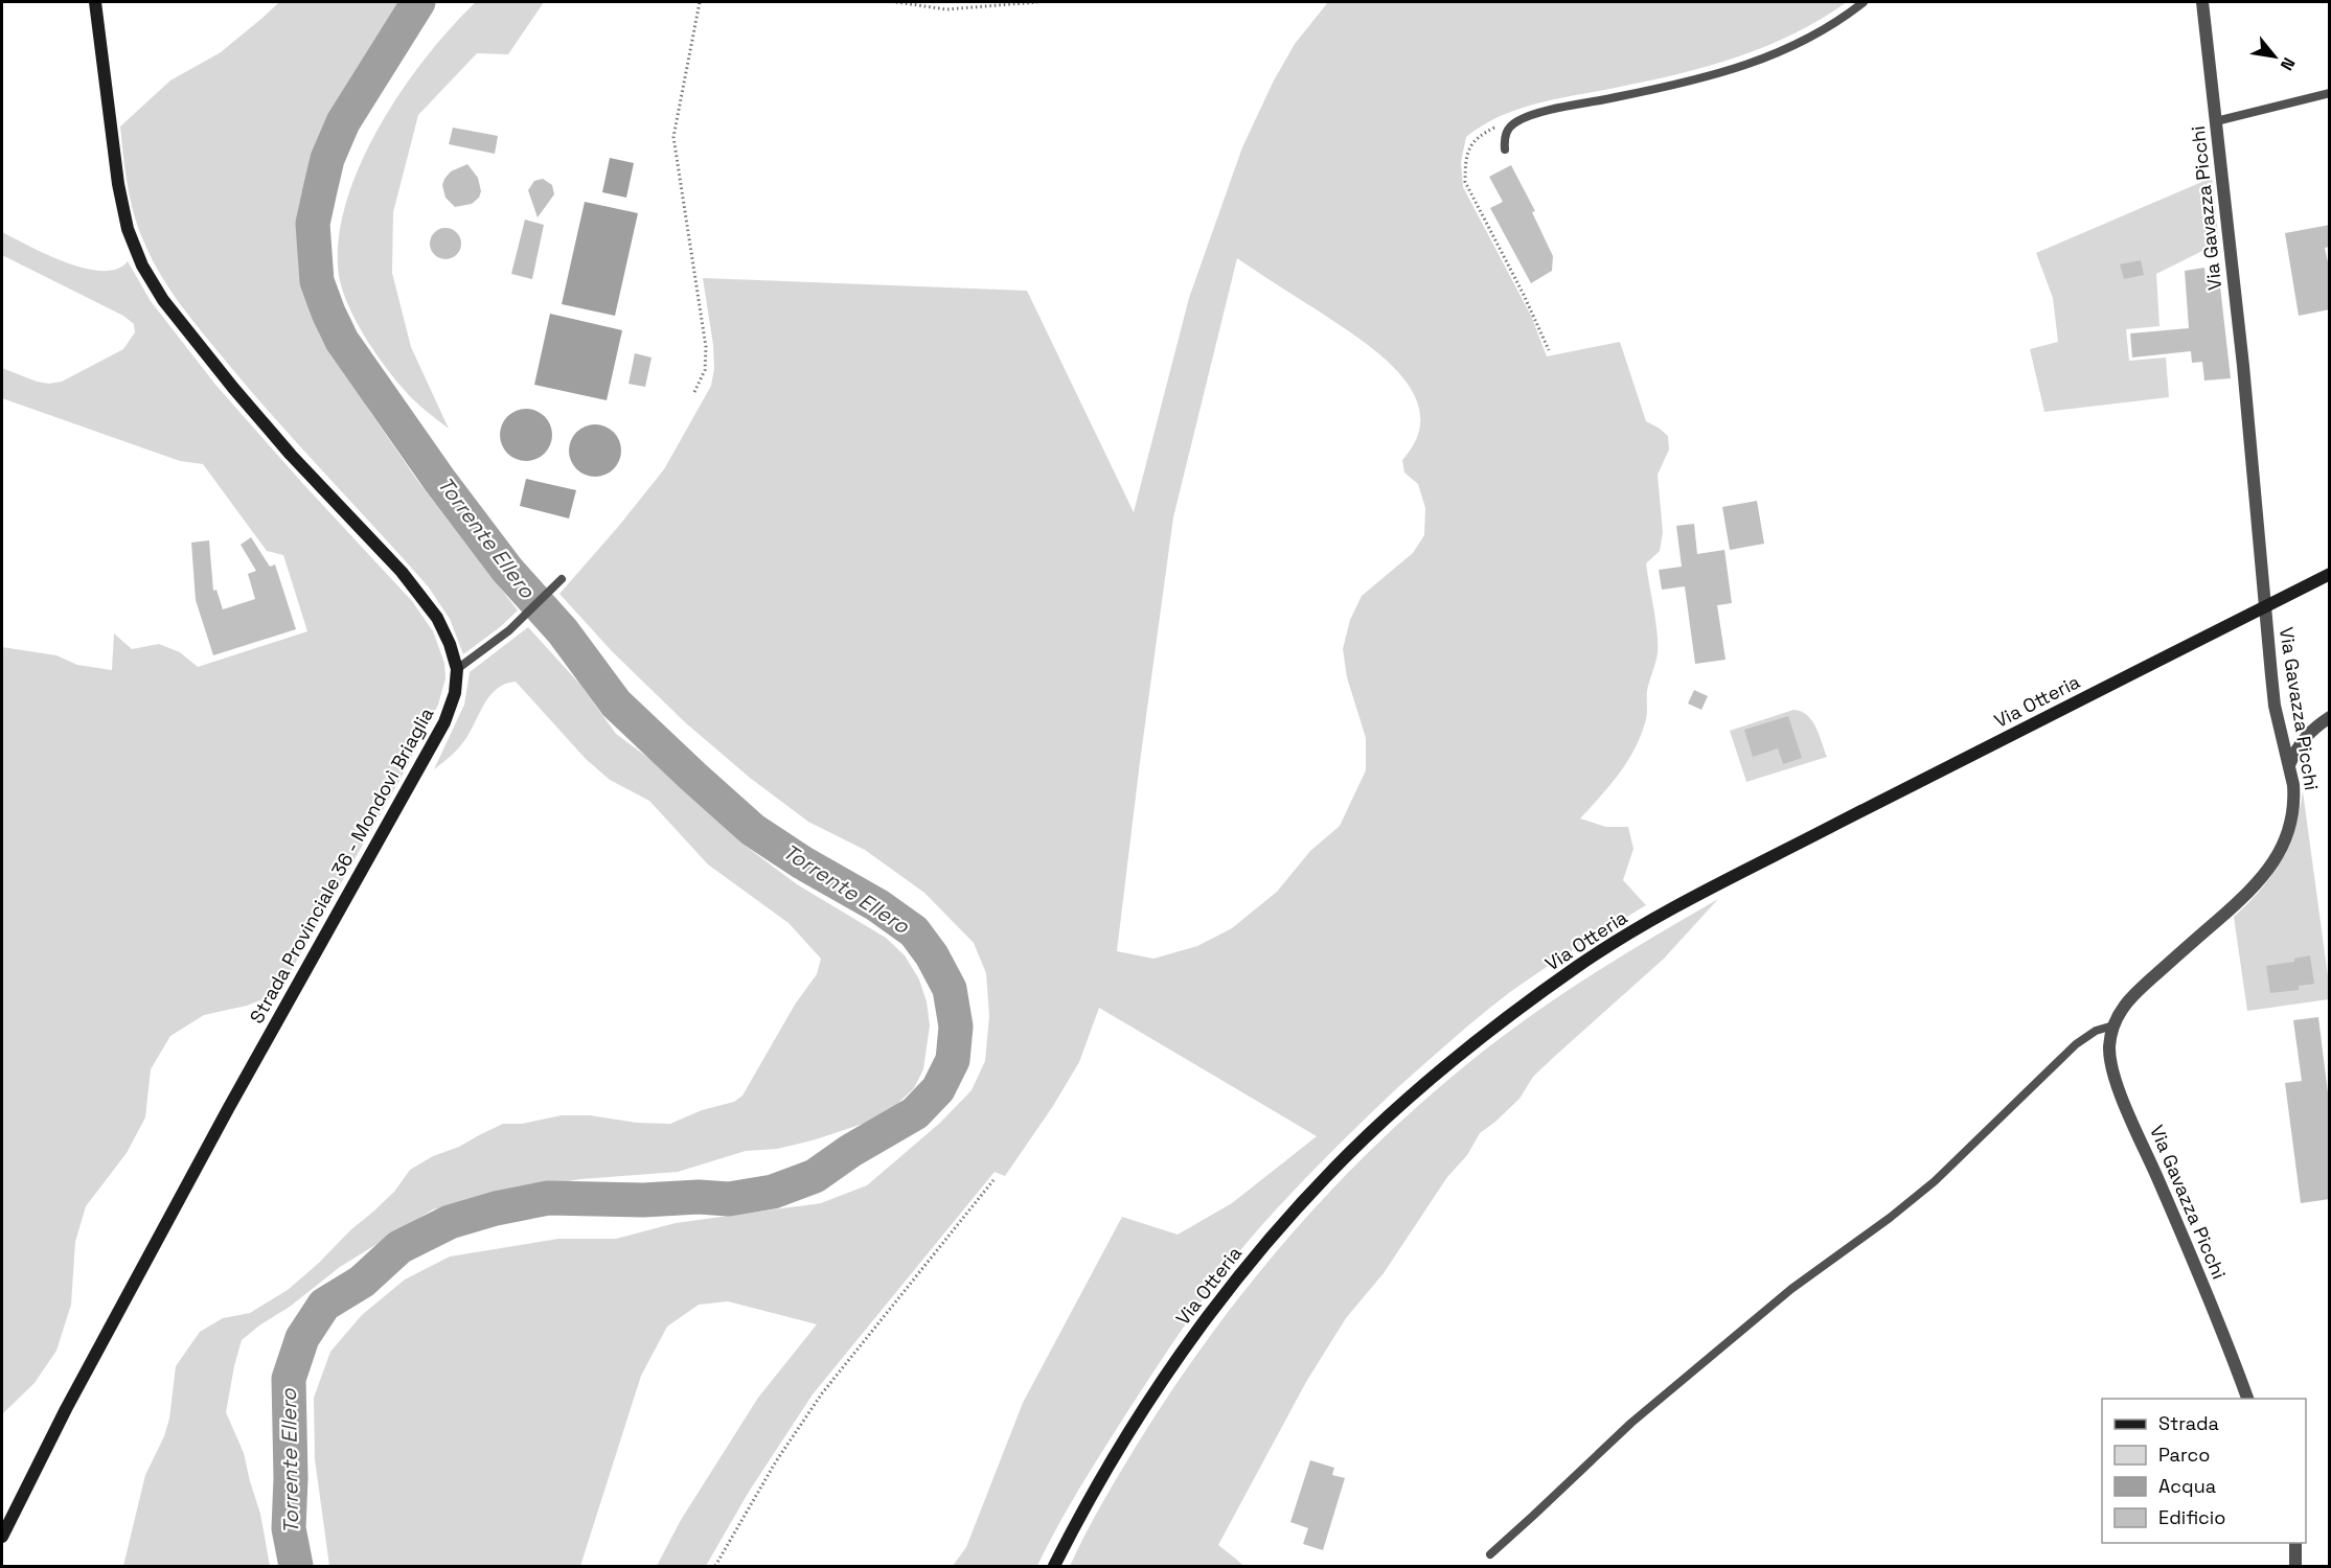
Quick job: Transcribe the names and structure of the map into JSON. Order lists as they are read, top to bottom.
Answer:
{
  "streets": {
    "street": ["Via Gavazza Picchi", "Via Otteria", "Strada Provinciale 36 - Mondovì Briaglia"]
  },
  "crossings": [
    ["Via Gavazza Picchi", "Via Otteria"]
  ],
  "water": ["Torrente Ellero"],
  "legend": [
    "Strada",
    "Parco",
    "Acqua",
    "Edificio"
  ],
  "north": "bottom right"
}
